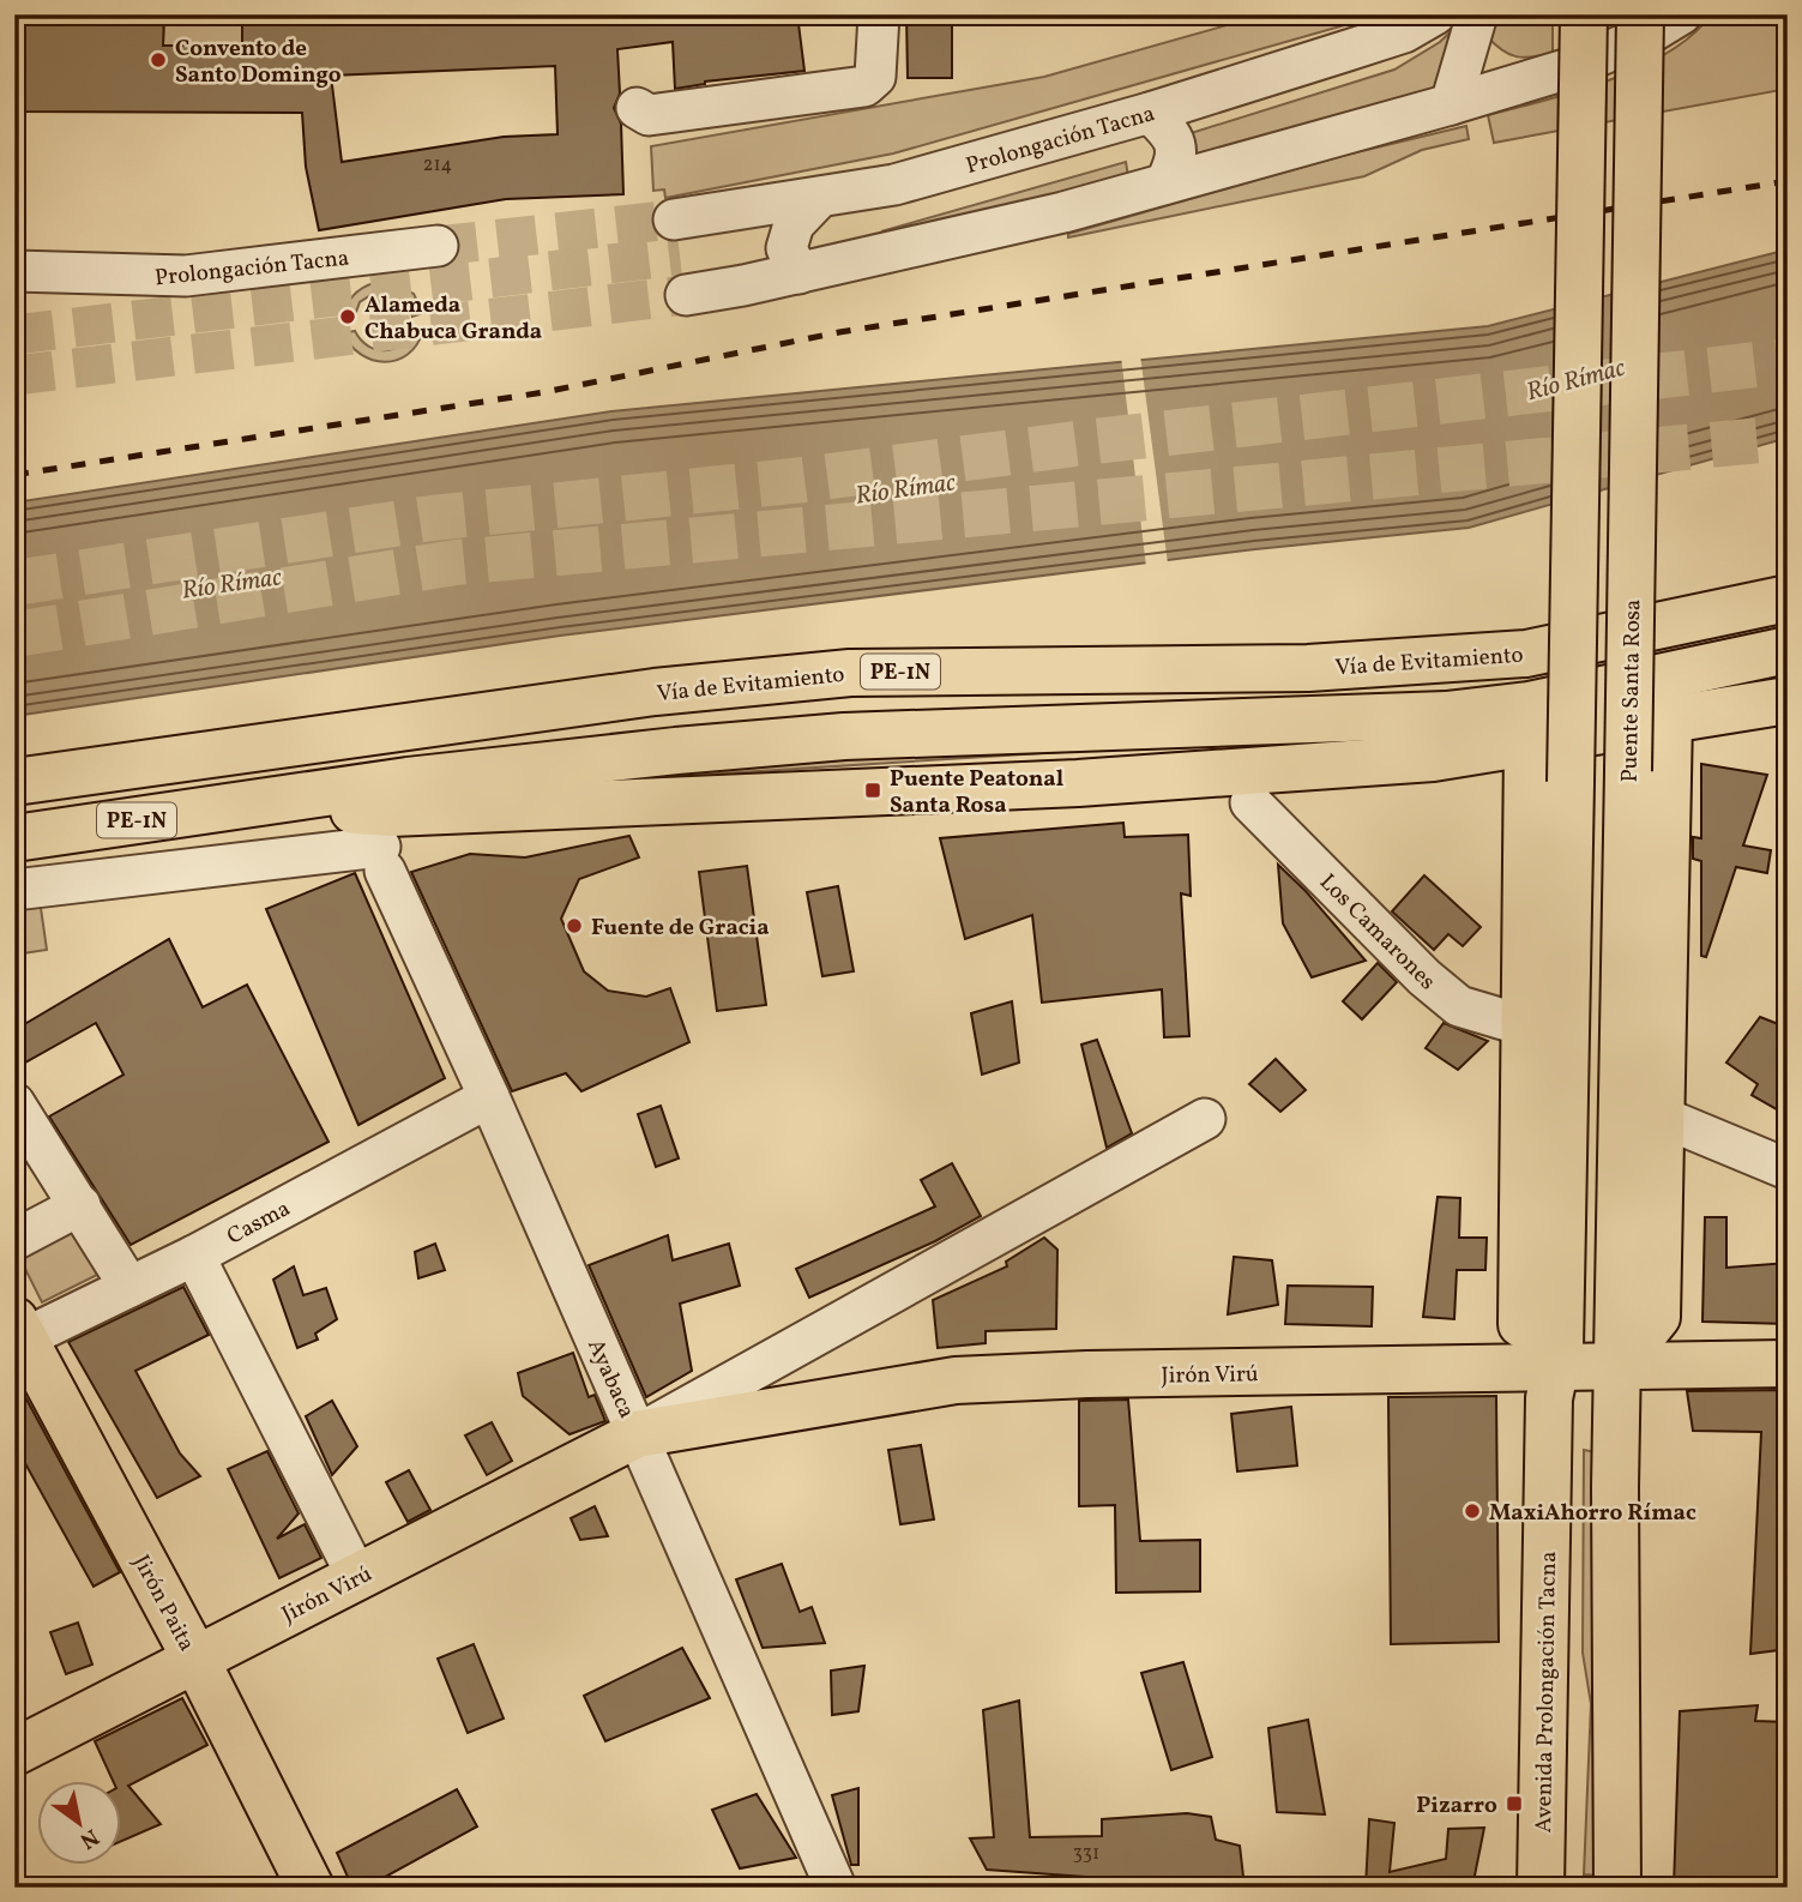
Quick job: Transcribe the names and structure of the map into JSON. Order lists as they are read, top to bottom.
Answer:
{
  "streets": {
    "main road": [
      "Vía de Evitamiento",
      "PE-1N",
      "Puente Santa Rosa",
      "Jirón Virú",
      "Jirón Paita",
      "Avenida Prolongación Tacna"
    ],
    "street": [
      "Prolongación Tacna",
      "Los Camarones",
      "Casma",
      "Ayabaca"
    ]
  },
  "crossings": [
    ["Puente Santa Rosa", "Jirón Virú"],
    ["Casma", "Ayabaca"],
    ["Casma", "Jirón Paita"],
    ["Jirón Virú", "Ayabaca"],
    ["Jirón Virú", "Jirón Paita"],
    ["Jirón Virú", "Avenida Prolongación Tacna"]
  ],
  "water": ["Río Rímac"],
  "places": {
    "other": [
      "Convento de Santo Domingo",
      "Alameda Chabuca Granda",
      "Fuente de Gracia",
      "MaxiAhorro Rímac"
    ],
    "transit": ["Puente Peatonal Santa Rosa", "Pizarro"]
  },
  "house_numbers": ["214", "331"],
  "north": "bottom right"
}
